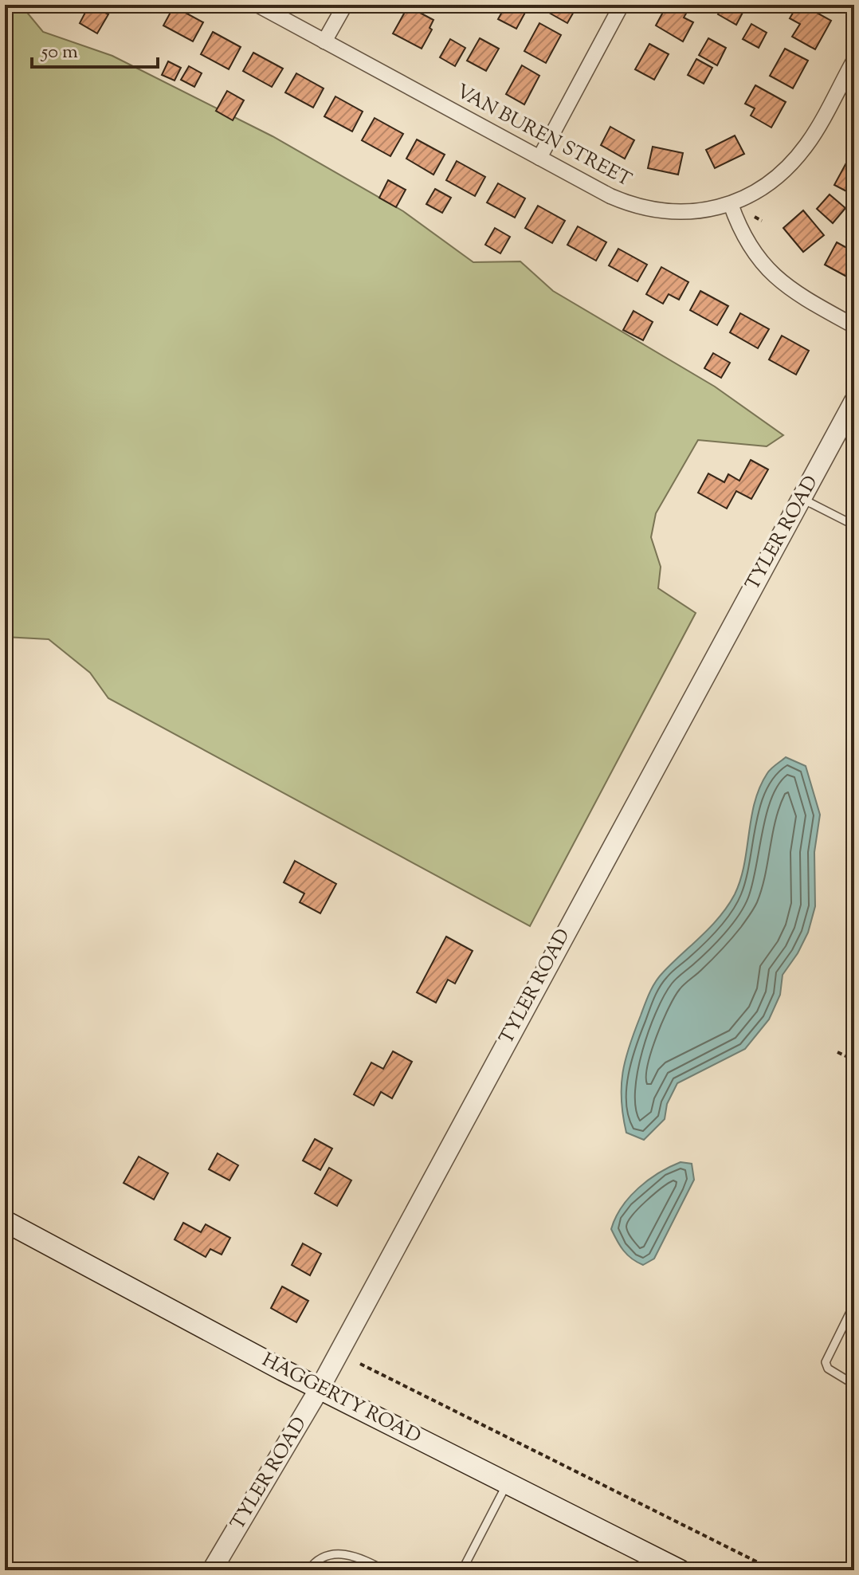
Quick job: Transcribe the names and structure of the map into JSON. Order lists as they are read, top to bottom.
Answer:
{
  "streets": {
    "main road": ["HAGGERTY ROAD"],
    "street": ["VAN BUREN STREET", "TYLER ROAD"]
  },
  "crossings": [
    ["TYLER ROAD", "HAGGERTY ROAD"]
  ],
  "scale_bar": "50 m"
}
